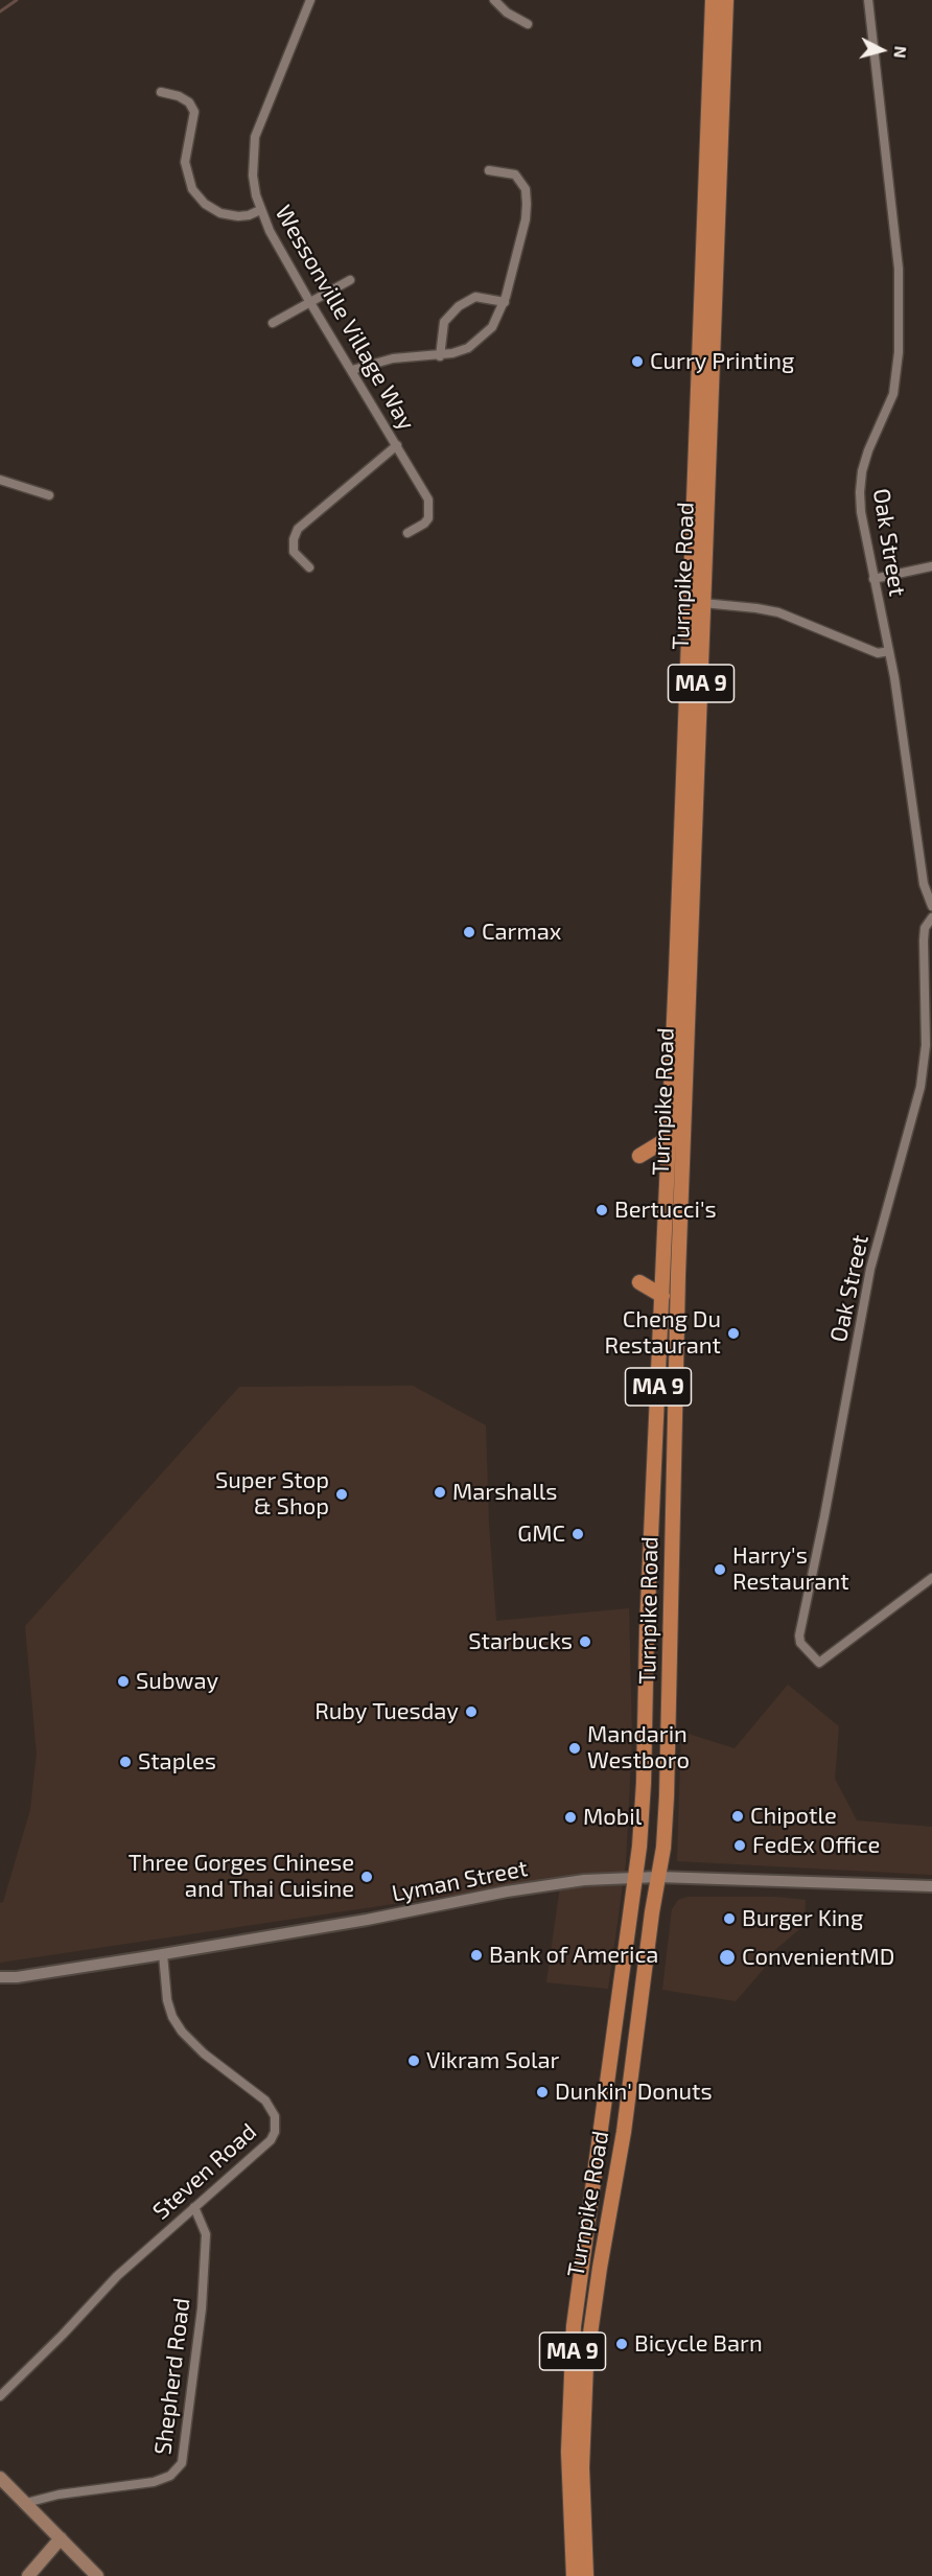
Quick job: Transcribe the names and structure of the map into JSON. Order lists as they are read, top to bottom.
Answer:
{
  "streets": {
    "highway": ["Turnpike Road", "MA 9"],
    "street": [
      "Wessonville Village Way",
      "Oak Street",
      "Lyman Street",
      "Steven Road",
      "Shepherd Road"
    ]
  },
  "crossings": [
    ["Turnpike Road", "Lyman Street"],
    ["Lyman Street", "Steven Road"],
    ["Steven Road", "Shepherd Road"]
  ],
  "places": [
    "Curry Printing",
    "Carmax",
    "Bertucci's",
    "Cheng Du Restaurant",
    "Marshalls",
    "Super Stop & Shop",
    "GMC",
    "Harry's Restaurant",
    "Starbucks",
    "Subway",
    "Ruby Tuesday",
    "Mandarin Westboro",
    "Staples",
    "Chipotle",
    "Mobil",
    "FedEx Office",
    "Three Gorges Chinese and Thai Cuisine",
    "Burger King",
    "Bank of America",
    "ConvenientMD",
    "Vikram Solar",
    "Dunkin' Donuts",
    "Bicycle Barn"
  ],
  "north": "right"
}
